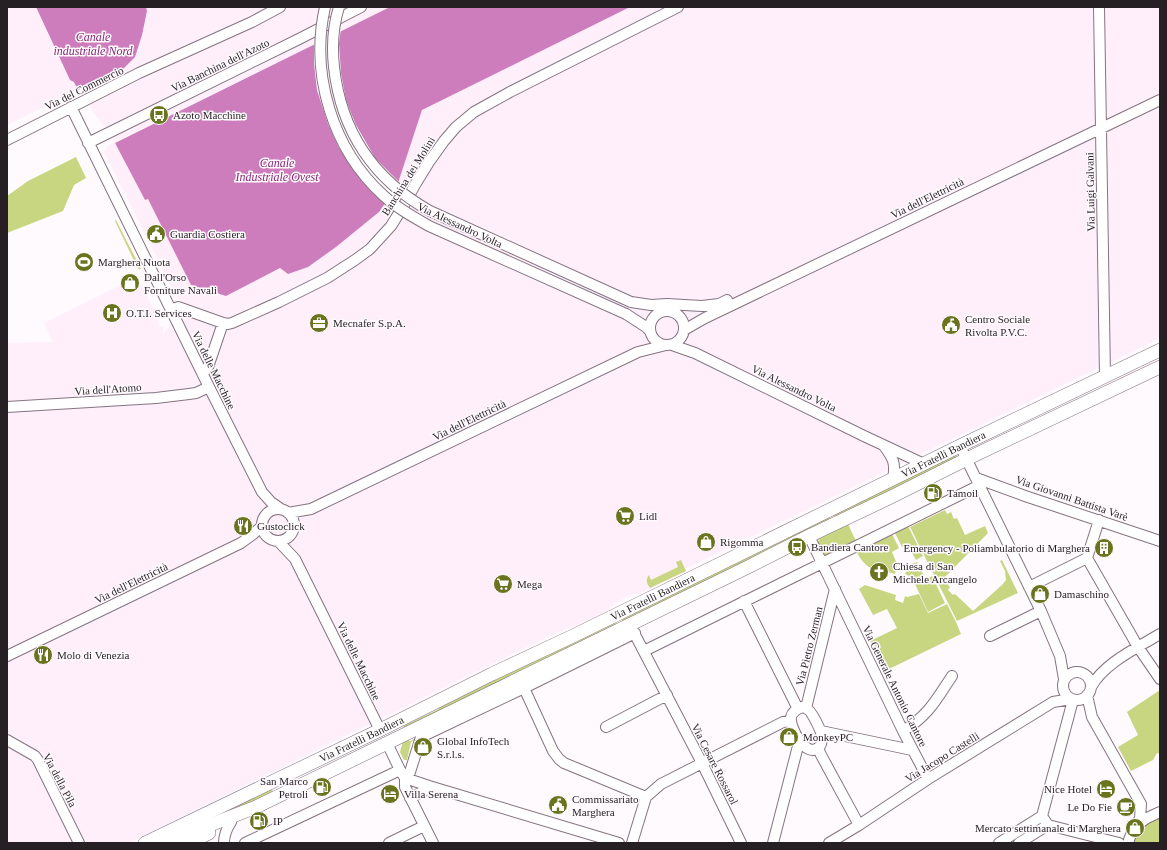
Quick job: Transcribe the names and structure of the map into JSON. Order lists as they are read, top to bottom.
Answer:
{
  "streets": {
    "main road": ["Via Fratelli Bandiera"],
    "street": [
      "Via Banchina dell'Azoto",
      "Via del Commercio",
      "Banchina dei Molini",
      "Via Luigi Galvani",
      "Via dell'Elettricità",
      "Via Alessandro Volta",
      "Via delle Macchine",
      "Via dell'Atomo",
      "Via Giovanni Battista Varè",
      "Via Pietro Zerman",
      "Via Generale Antonio Cantore",
      "Via Jacopo Castelli",
      "Via Cesare Rossarol",
      "Via della Pila"
    ]
  },
  "crossings": [
    ["Via Banchina dell'Azoto", "Via delle Macchine"],
    ["Via del Commercio", "Via delle Macchine"],
    ["Banchina dei Molini", "Via delle Macchine"],
    ["Via Luigi Galvani", "Via dell'Elettricità"],
    ["Via Luigi Galvani", "Via Fratelli Bandiera"],
    ["Via dell'Elettricità", "Via Alessandro Volta"],
    ["Via dell'Elettricità", "Via delle Macchine"],
    ["Via Alessandro Volta", "Via Fratelli Bandiera"],
    ["Via delle Macchine", "Via dell'Atomo"],
    ["Via delle Macchine", "Via Fratelli Bandiera"],
    ["Via Fratelli Bandiera", "Via Generale Antonio Cantore"],
    ["Via Fratelli Bandiera", "Via Cesare Rossarol"],
    ["Via Pietro Zerman", "Via Generale Antonio Cantore"],
    ["Via Generale Antonio Cantore", "Via Jacopo Castelli"]
  ],
  "water": ["Canale industriale Nord", "Canale Industriale Ovest"],
  "places": {
    "bus stop": ["Azoto Macchine", "Bandiera Cantore"],
    "public building": ["Guardia Costiera", "Centro Sociale Rivolta P.V.C.", "Commissariato Marghera"],
    "sports": ["Marghera Nuota"],
    "shop": [
      "Dall'Orso Forniture Navali",
      "Rigomma",
      "Damaschino",
      "MonkeyPC",
      "Global InfoTech S.r.l.s.",
      "Mercato settimanale di Marghera"
    ],
    "hospital": ["O.T.I. Services"],
    "office": ["Mecnafer S.p.A."],
    "fuel station": ["Tamoil", "San Marco Petroli", "IP"],
    "supermarket": ["Lidl", "Mega"],
    "restaurant": ["Gustoclick", "Molo di Venezia"],
    "building": ["Emergency - Poliambulatorio di Marghera"],
    "church": ["Chiesa di San Michele Arcangelo"],
    "hotel": ["Nice Hotel", "Villa Serena"],
    "cafe": ["Le Do Fie"]
  }
}
